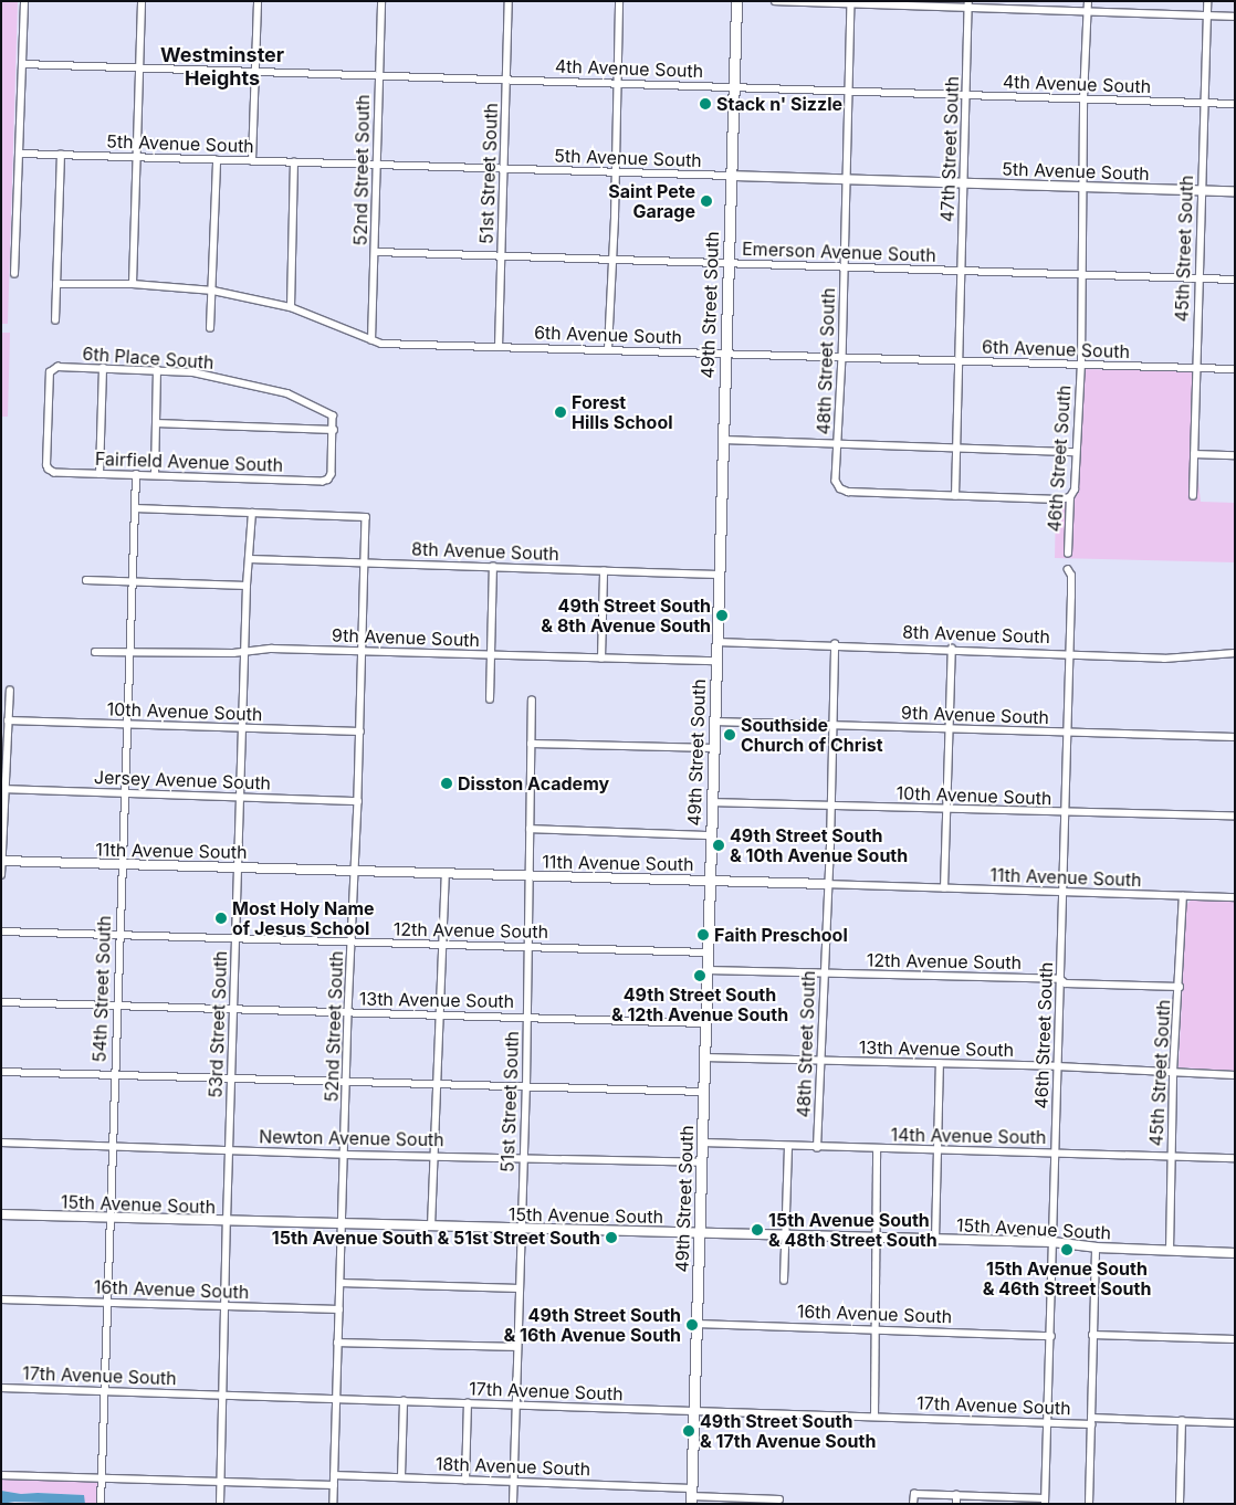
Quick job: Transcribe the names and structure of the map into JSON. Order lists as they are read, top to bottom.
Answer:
{
  "streets": {
    "main road": ["49th Street South"],
    "street": [
      "4th Avenue South",
      "5th Avenue South",
      "47th Street South",
      "52nd Street South",
      "51st Street South",
      "45th Street South",
      "Emerson Avenue South",
      "6th Avenue South",
      "6th Place South",
      "48th Street South",
      "46th Street South",
      "Fairfield Avenue South",
      "8th Avenue South",
      "9th Avenue South",
      "10th Avenue South",
      "Jersey Avenue South",
      "11th Avenue South",
      "12th Avenue South",
      "54th Street South",
      "13th Avenue South",
      "53rd Street South",
      "14th Avenue South",
      "Newton Avenue South",
      "15th Avenue South",
      "16th Avenue South",
      "17th Avenue South",
      "18th Avenue South"
    ]
  },
  "crossings": [
    ["4th Avenue South", "47th Street South"],
    ["4th Avenue South", "52nd Street South"],
    ["4th Avenue South", "51st Street South"],
    ["4th Avenue South", "45th Street South"],
    ["4th Avenue South", "49th Street South"],
    ["4th Avenue South", "48th Street South"],
    ["4th Avenue South", "46th Street South"],
    ["5th Avenue South", "47th Street South"],
    ["5th Avenue South", "52nd Street South"],
    ["5th Avenue South", "51st Street South"],
    ["5th Avenue South", "45th Street South"],
    ["5th Avenue South", "49th Street South"],
    ["5th Avenue South", "48th Street South"],
    ["5th Avenue South", "46th Street South"],
    ["47th Street South", "Emerson Avenue South"],
    ["47th Street South", "6th Avenue South"],
    ["47th Street South", "48th Street South"],
    ["52nd Street South", "Emerson Avenue South"],
    ["52nd Street South", "6th Avenue South"],
    ["52nd Street South", "8th Avenue South"],
    ["52nd Street South", "9th Avenue South"],
    ["52nd Street South", "10th Avenue South"],
    ["52nd Street South", "Jersey Avenue South"],
    ["52nd Street South", "11th Avenue South"],
    ["52nd Street South", "12th Avenue South"],
    ["52nd Street South", "13th Avenue South"],
    ["52nd Street South", "53rd Street South"],
    ["52nd Street South", "Newton Avenue South"],
    ["52nd Street South", "15th Avenue South"],
    ["52nd Street South", "16th Avenue South"],
    ["52nd Street South", "17th Avenue South"],
    ["52nd Street South", "18th Avenue South"],
    ["51st Street South", "Emerson Avenue South"],
    ["51st Street South", "6th Avenue South"],
    ["51st Street South", "11th Avenue South"],
    ["51st Street South", "12th Avenue South"],
    ["51st Street South", "13th Avenue South"],
    ["51st Street South", "Newton Avenue South"],
    ["51st Street South", "15th Avenue South"],
    ["51st Street South", "17th Avenue South"],
    ["51st Street South", "18th Avenue South"],
    ["45th Street South", "Emerson Avenue South"],
    ["45th Street South", "6th Avenue South"],
    ["45th Street South", "11th Avenue South"],
    ["45th Street South", "12th Avenue South"],
    ["45th Street South", "13th Avenue South"],
    ["45th Street South", "14th Avenue South"],
    ["45th Street South", "15th Avenue South"],
    ["Emerson Avenue South", "49th Street South"],
    ["Emerson Avenue South", "48th Street South"],
    ["Emerson Avenue South", "46th Street South"],
    ["49th Street South", "6th Avenue South"],
    ["49th Street South", "8th Avenue South"],
    ["49th Street South", "9th Avenue South"],
    ["49th Street South", "10th Avenue South"],
    ["49th Street South", "11th Avenue South"],
    ["49th Street South", "12th Avenue South"],
    ["49th Street South", "13th Avenue South"],
    ["49th Street South", "14th Avenue South"],
    ["49th Street South", "Newton Avenue South"],
    ["49th Street South", "15th Avenue South"],
    ["49th Street South", "16th Avenue South"],
    ["49th Street South", "17th Avenue South"],
    ["49th Street South", "18th Avenue South"],
    ["6th Avenue South", "48th Street South"],
    ["6th Avenue South", "46th Street South"],
    ["6th Place South", "Fairfield Avenue South"],
    ["48th Street South", "8th Avenue South"],
    ["48th Street South", "9th Avenue South"],
    ["48th Street South", "10th Avenue South"],
    ["48th Street South", "11th Avenue South"],
    ["48th Street South", "12th Avenue South"],
    ["48th Street South", "13th Avenue South"],
    ["48th Street South", "14th Avenue South"],
    ["46th Street South", "8th Avenue South"],
    ["46th Street South", "9th Avenue South"],
    ["46th Street South", "10th Avenue South"],
    ["46th Street South", "11th Avenue South"],
    ["46th Street South", "12th Avenue South"],
    ["46th Street South", "13th Avenue South"],
    ["46th Street South", "14th Avenue South"],
    ["46th Street South", "15th Avenue South"],
    ["46th Street South", "16th Avenue South"],
    ["46th Street South", "17th Avenue South"],
    ["Fairfield Avenue South", "54th Street South"],
    ["8th Avenue South", "53rd Street South"],
    ["9th Avenue South", "54th Street South"],
    ["9th Avenue South", "53rd Street South"],
    ["10th Avenue South", "54th Street South"],
    ["10th Avenue South", "53rd Street South"],
    ["Jersey Avenue South", "54th Street South"],
    ["Jersey Avenue South", "53rd Street South"],
    ["11th Avenue South", "54th Street South"],
    ["11th Avenue South", "53rd Street South"],
    ["12th Avenue South", "54th Street South"],
    ["12th Avenue South", "53rd Street South"],
    ["54th Street South", "13th Avenue South"],
    ["54th Street South", "Newton Avenue South"],
    ["54th Street South", "15th Avenue South"],
    ["54th Street South", "16th Avenue South"],
    ["54th Street South", "17th Avenue South"],
    ["13th Avenue South", "53rd Street South"],
    ["53rd Street South", "Newton Avenue South"],
    ["53rd Street South", "15th Avenue South"],
    ["53rd Street South", "16th Avenue South"],
    ["53rd Street South", "17th Avenue South"]
  ],
  "districts": ["Westminster Heights"],
  "places": [
    "Stack n' Sizzle",
    "Saint Pete Garage",
    "Forest Hills School",
    "49th Street South & 8th Avenue South",
    "Southside Church of Christ",
    "Disston Academy",
    "49th Street South & 10th Avenue South",
    "Most Holy Name of Jesus School",
    "Faith Preschool",
    "49th Street South & 12th Avenue South",
    "15th Avenue South & 48th Street South",
    "15th Avenue South & 51st Street South",
    "15th Avenue South & 46th Street South",
    "49th Street South & 16th Avenue South",
    "49th Street South & 17th Avenue South"
  ]
}
